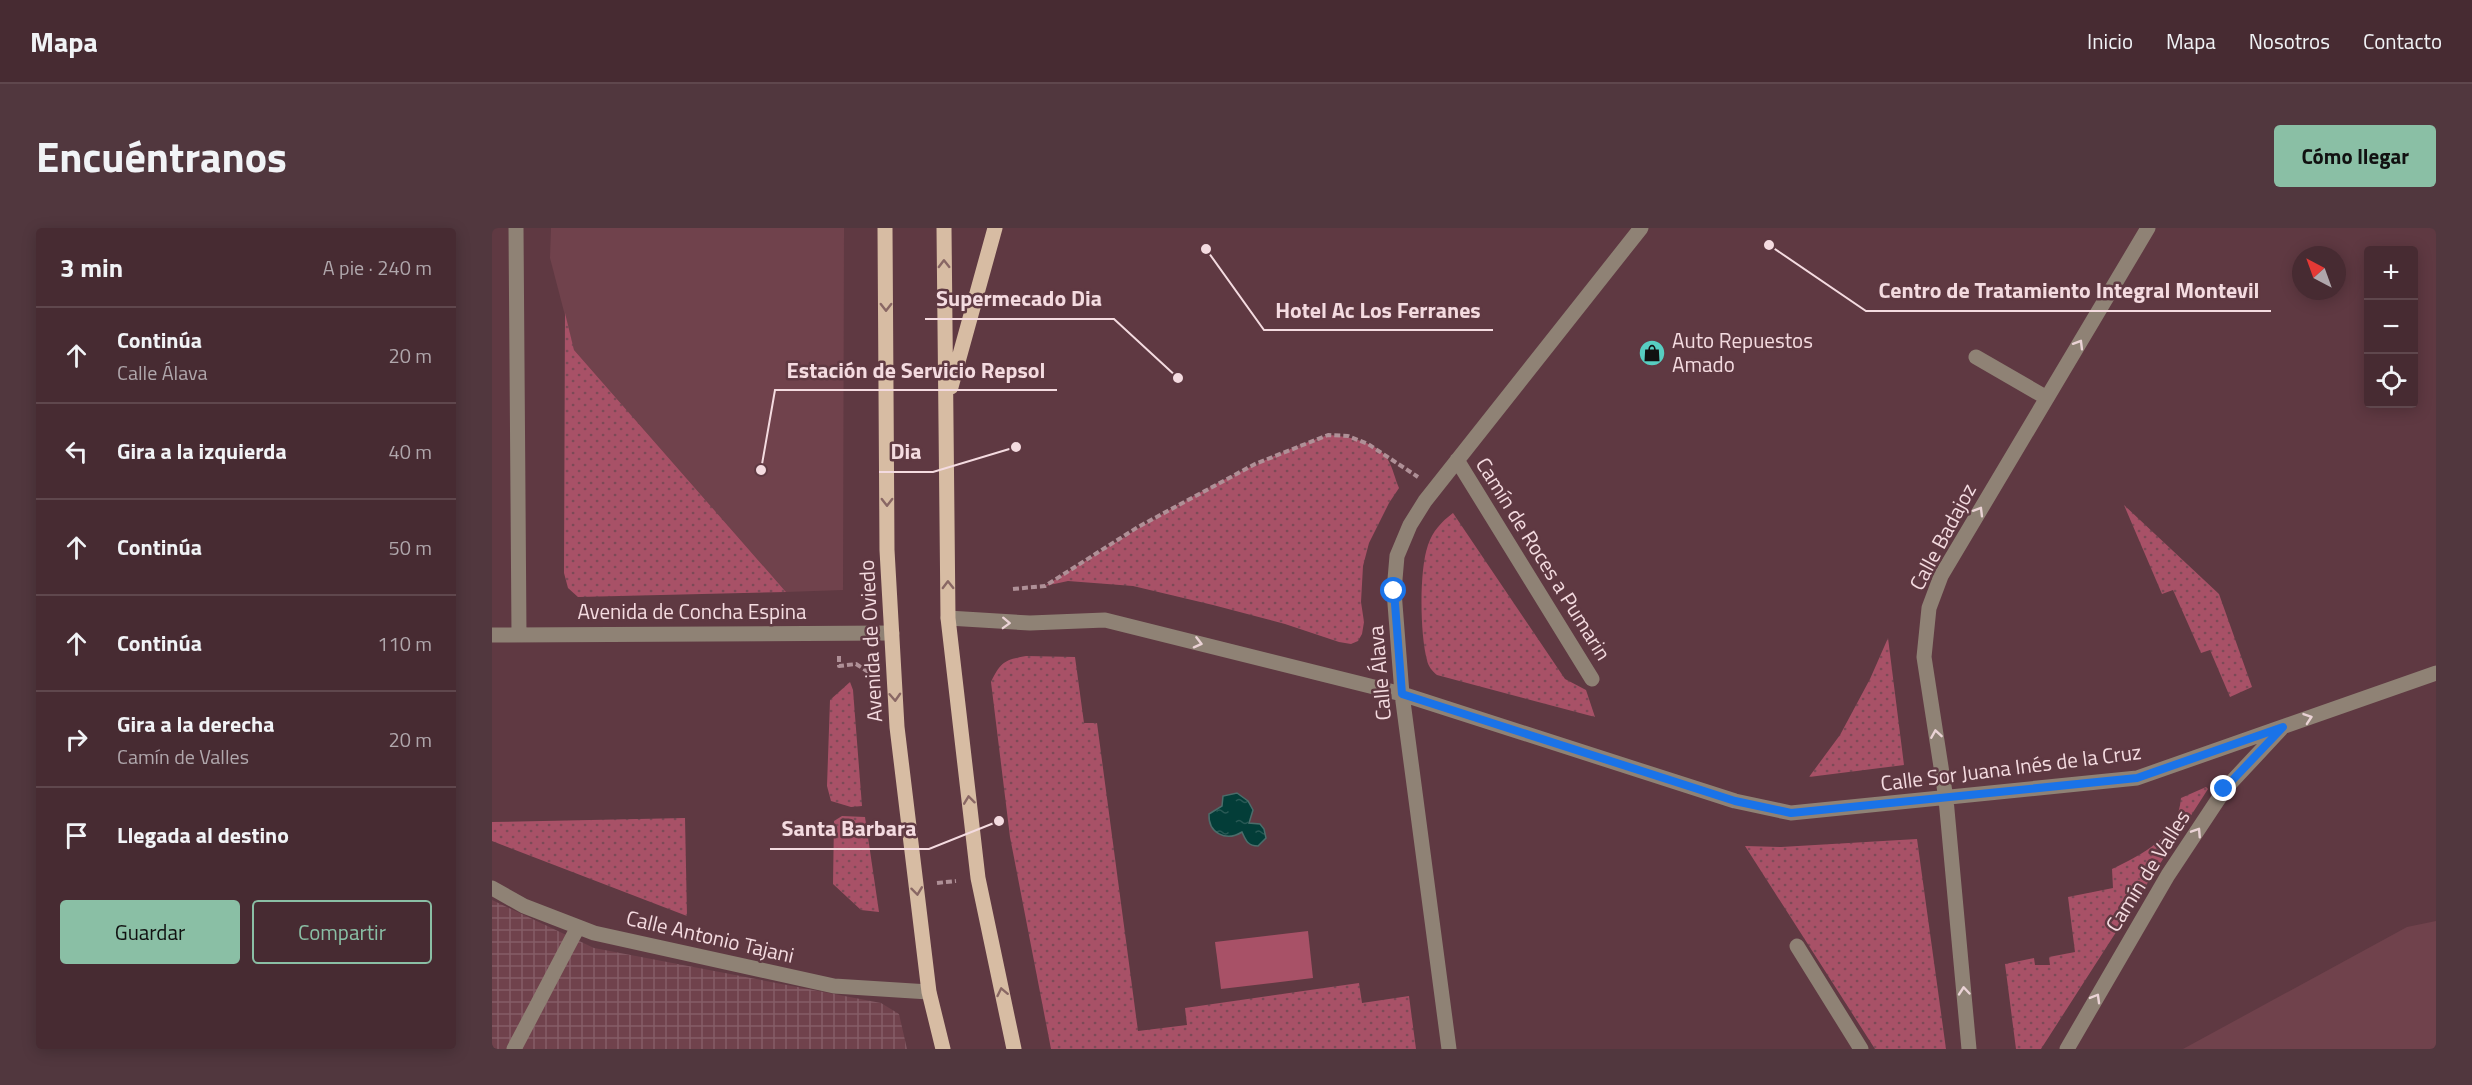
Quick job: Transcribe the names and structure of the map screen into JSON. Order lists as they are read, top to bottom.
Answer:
{
  "streets": {
    "main road": ["Avenida de Oviedo"],
    "street": [
      "Calle Badajoz",
      "Camín de Roces a Pumarin",
      "Avenida de Concha Espina",
      "Calle Álava",
      "Calle Sor Juana Inés de la Cruz",
      "Camín de Valles",
      "Calle Antonio Tajani"
    ]
  },
  "crossings": [
    ["Calle Badajoz", "Calle Sor Juana Inés de la Cruz"],
    ["Camín de Roces a Pumarin", "Calle Álava"],
    ["Avenida de Concha Espina", "Avenida de Oviedo"],
    ["Avenida de Oviedo", "Calle Antonio Tajani"],
    ["Calle Álava", "Calle Sor Juana Inés de la Cruz"],
    ["Calle Sor Juana Inés de la Cruz", "Camín de Valles"]
  ],
  "one_way": ["Calle Badajoz", "Camín de Valles"],
  "places": {
    "other": [
      "Centro de Tratamiento Integral Montevil",
      "Hotel Ac Los Ferranes",
      "Supermecado Dia",
      "Dia",
      "Estación de Servicio Repsol",
      "Santa Barbara"
    ],
    "shop": ["Auto Repuestos Amado"]
  },
  "north": "top left",
  "page": {
    "header": "Mapa",
    "nav": [
      "Inicio",
      "Mapa",
      "Nosotros",
      "Contacto"
    ],
    "title": "Encuéntranos",
    "buttons": [
      "Cómo llegar",
      ["Guardar", "Compartir"]
    ],
    "heading": ["3 min", "A pie · 240 m"],
    "map_buttons": ["+", "−"],
    "list": [
      ["Continúa", "Calle Álava", "20 m"],
      ["Gira a la izquierda", "40 m"],
      ["Continúa", "50 m"],
      ["Continúa", "110 m"],
      ["Gira a la derecha", "Camín de Valles", "20 m"],
      "Llegada al destino"
    ]
  }
}
